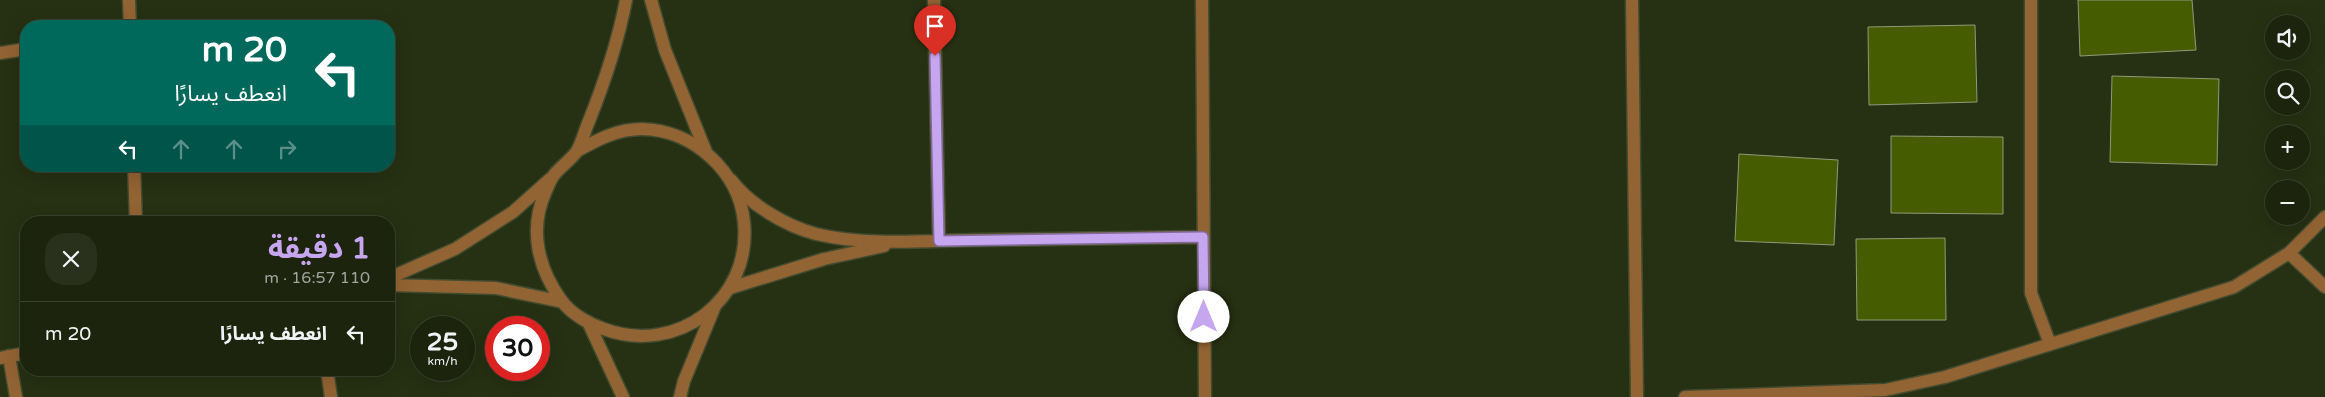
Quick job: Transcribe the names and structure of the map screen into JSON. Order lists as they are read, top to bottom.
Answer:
{
  "page": {
    "map_buttons": ["+", "−"],
    "turn": ["20 m", "انعطف يسارًا"],
    "heading": ["1 دقيقة", "110 m · 16:57"],
    "list": [
      {
        "name": "انعطف يسارًا",
        "value": "20 m"
      }
    ],
    "speed": "25 km/h",
    "limit": "30"
  }
}
